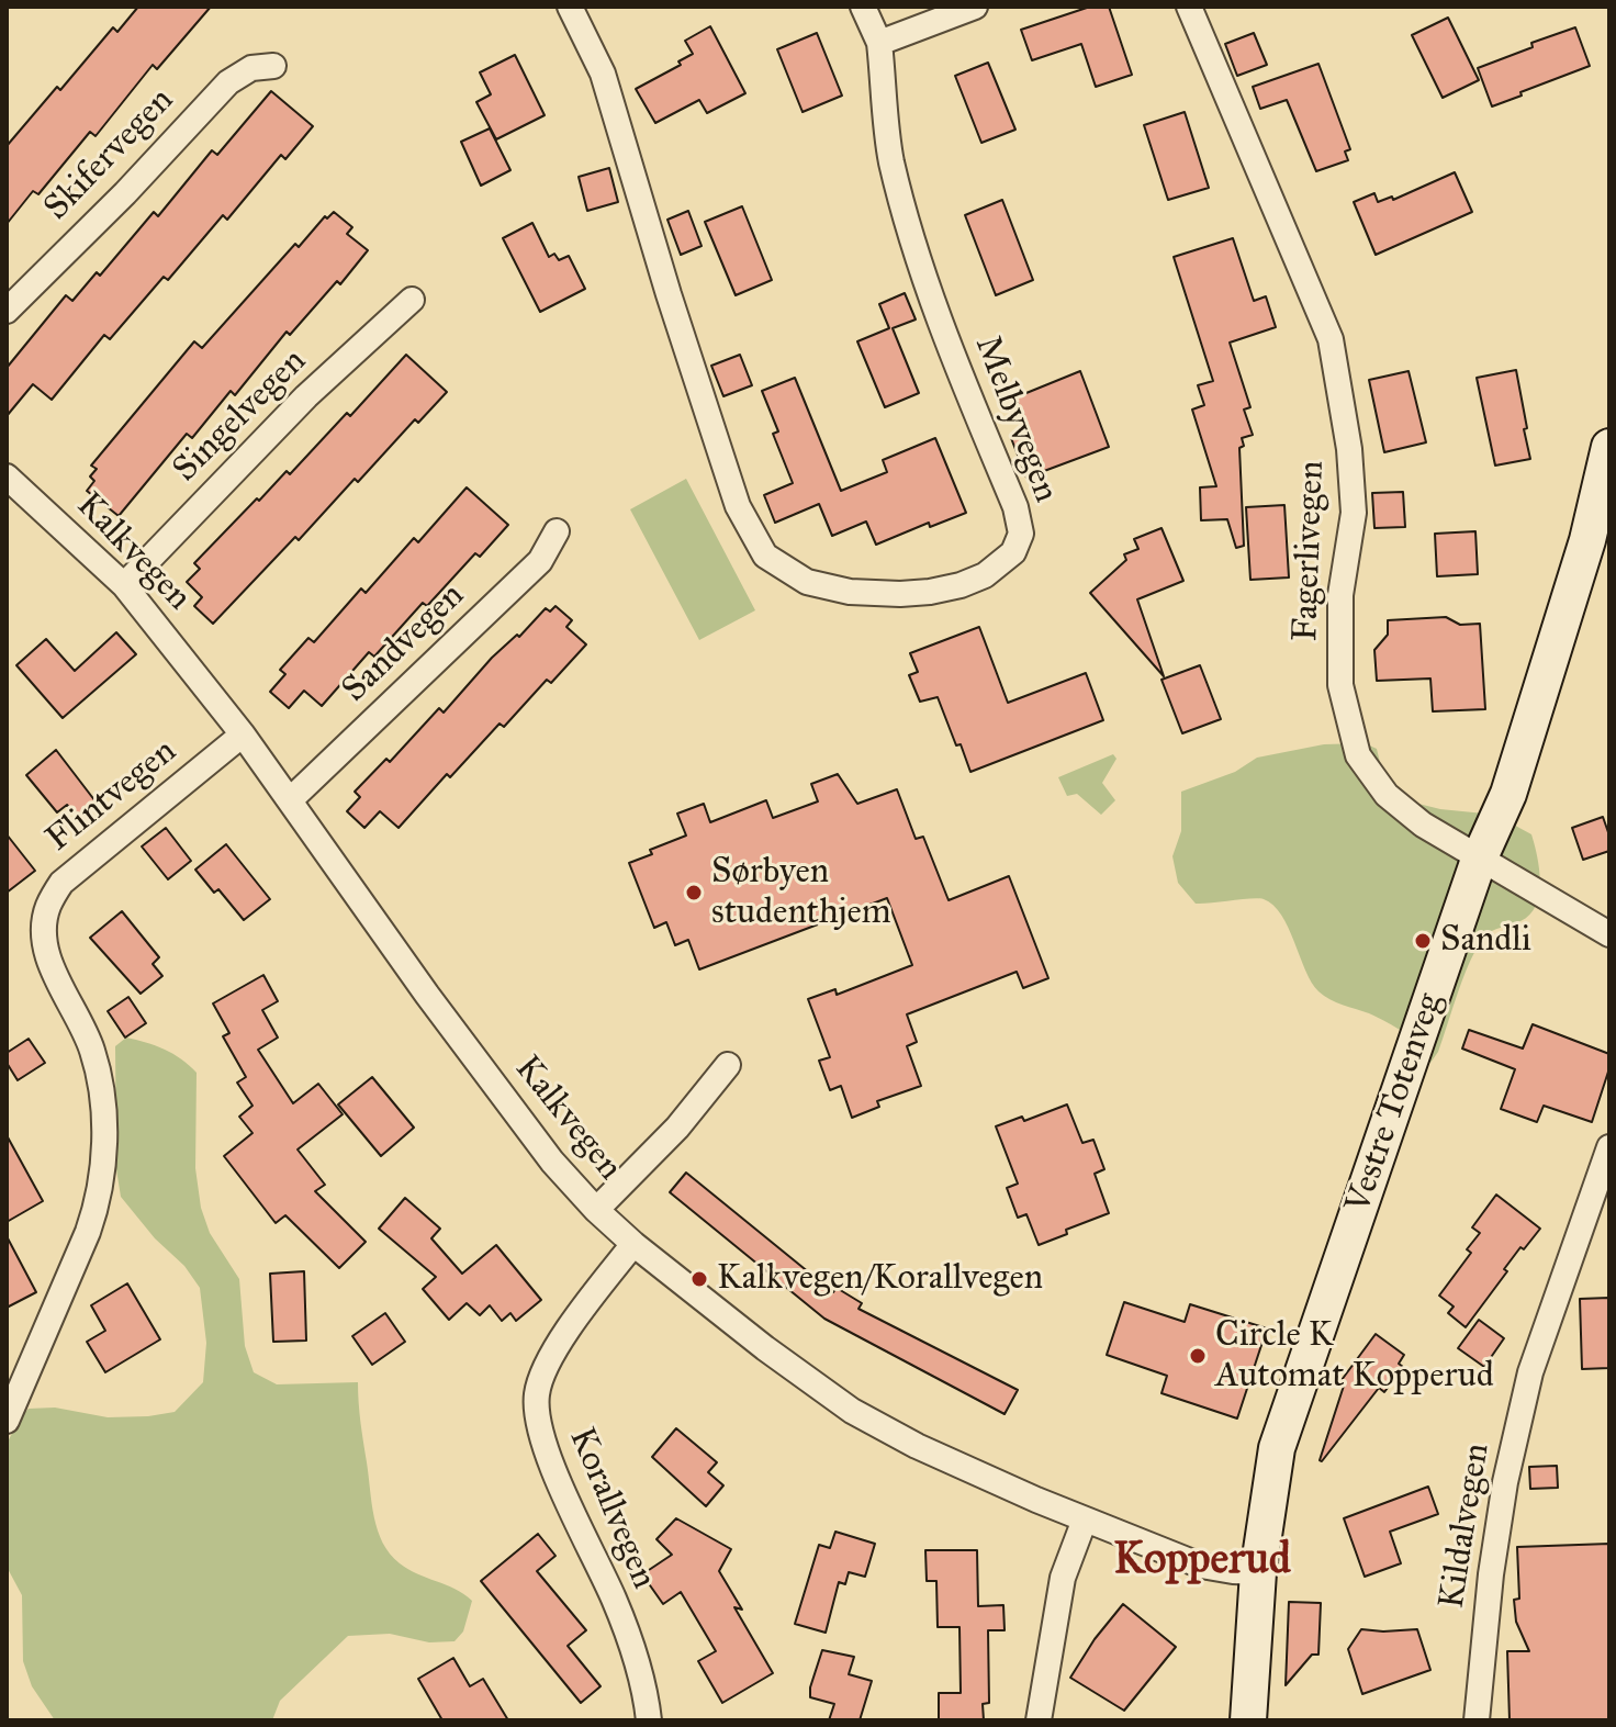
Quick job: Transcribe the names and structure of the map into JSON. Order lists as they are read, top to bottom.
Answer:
{
  "streets": {
    "main road": ["Vestre Totenveg"],
    "street": [
      "Skifervegen",
      "Singelvegen",
      "Melbyvegen",
      "Fagerlivegen",
      "Kalkvegen",
      "Sandvegen",
      "Flintvegen",
      "Korallvegen",
      "Kildalvegen"
    ]
  },
  "crossings": [
    ["Singelvegen", "Kalkvegen"],
    ["Fagerlivegen", "Vestre Totenveg"],
    ["Kalkvegen", "Sandvegen"],
    ["Kalkvegen", "Flintvegen"],
    ["Kalkvegen", "Vestre Totenveg"],
    ["Kalkvegen", "Korallvegen"]
  ],
  "districts": ["Kopperud"],
  "places": [
    "Sørbyen studenthjem",
    "Sandli",
    "Kalkvegen/Korallvegen",
    "Circle K Automat Kopperud"
  ]
}
